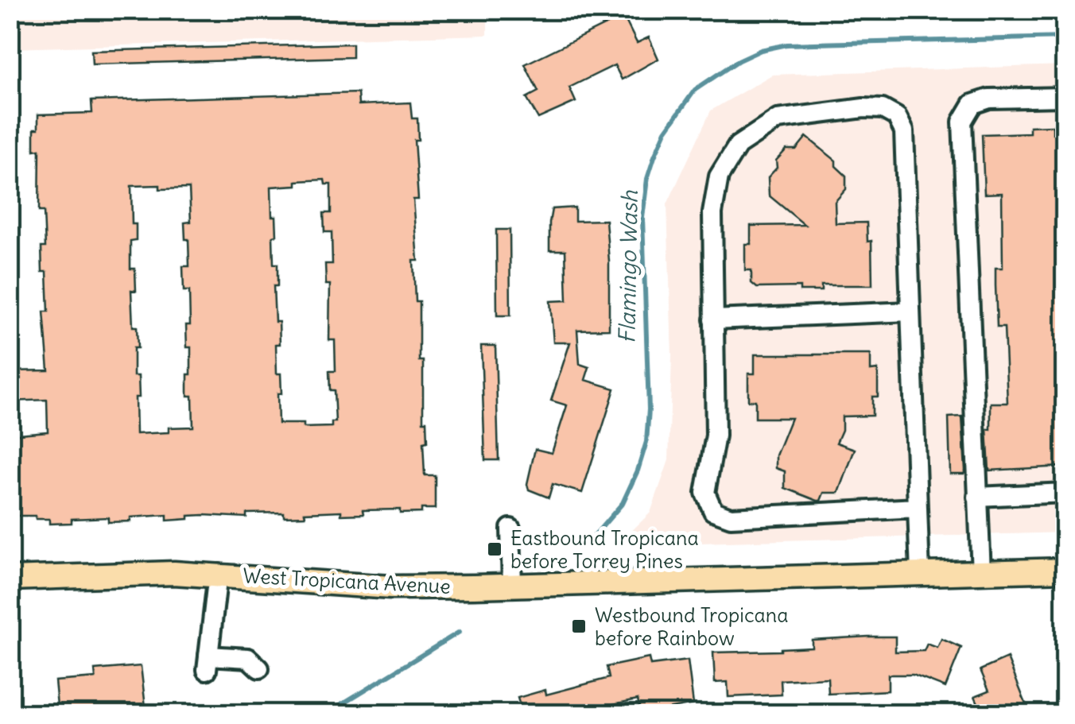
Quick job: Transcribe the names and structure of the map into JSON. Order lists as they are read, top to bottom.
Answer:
{
  "streets": {
    "main road": ["West Tropicana Avenue"]
  },
  "water": ["Flamingo Wash"],
  "places": {
    "transit": ["Eastbound Tropicana before Torrey Pines", "Westbound Tropicana before Rainbow"]
  }
}
